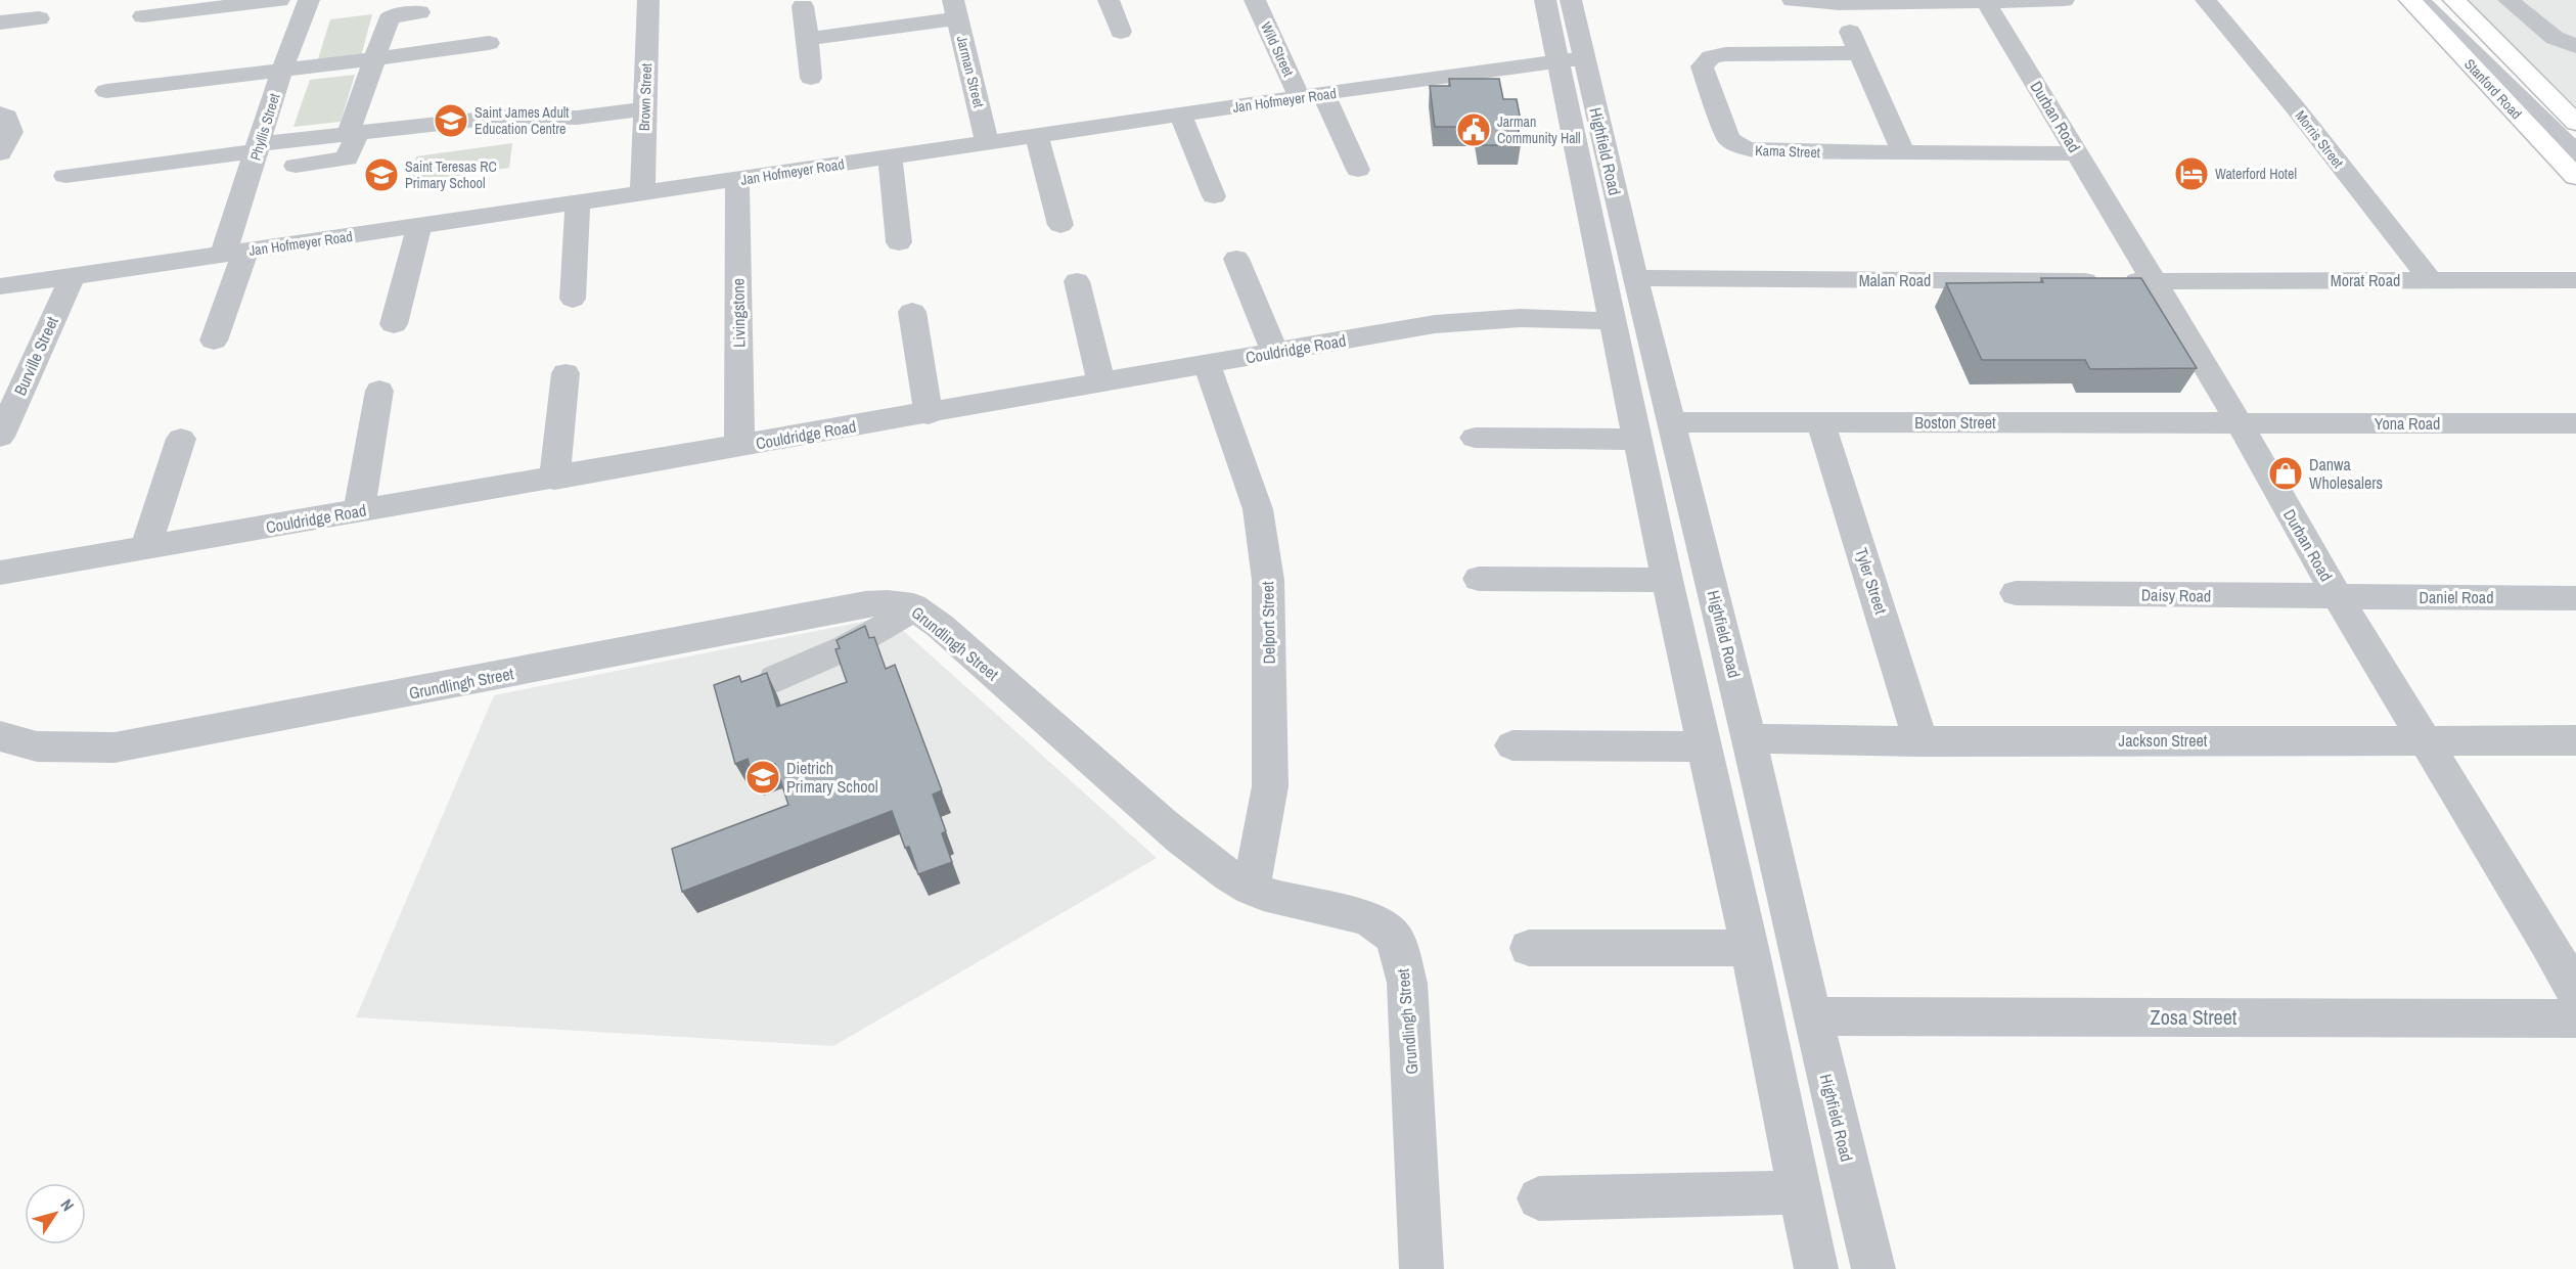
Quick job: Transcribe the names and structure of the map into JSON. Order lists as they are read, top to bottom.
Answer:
{
  "streets": {
    "main road": ["Stanford Road"],
    "street": [
      "Wild Street",
      "Jarman Street",
      "Brown Street",
      "Jan Hofmeyer Road",
      "Durban Road",
      "Phyllis Street",
      "Morris Street",
      "Highfield Road",
      "Kama Street",
      "Malan Road",
      "Morat Road",
      "Livingstone",
      "Couldridge Road",
      "Burville Street",
      "Boston Street",
      "Yona Road",
      "Tyler Street",
      "Daisy Road",
      "Daniel Road",
      "Delport Street",
      "Grundlingh Street",
      "Jackson Street",
      "Zosa Street"
    ]
  },
  "crossings": [
    ["Wild Street", "Jan Hofmeyer Road"],
    ["Jarman Street", "Jan Hofmeyer Road"],
    ["Brown Street", "Jan Hofmeyer Road"],
    ["Jan Hofmeyer Road", "Phyllis Street"],
    ["Jan Hofmeyer Road", "Highfield Road"],
    ["Jan Hofmeyer Road", "Livingstone"],
    ["Jan Hofmeyer Road", "Burville Street"],
    ["Durban Road", "Kama Street"],
    ["Durban Road", "Malan Road"],
    ["Durban Road", "Morat Road"],
    ["Durban Road", "Boston Street"],
    ["Durban Road", "Yona Road"],
    ["Durban Road", "Daisy Road"],
    ["Durban Road", "Daniel Road"],
    ["Durban Road", "Jackson Street"],
    ["Morris Street", "Morat Road"],
    ["Highfield Road", "Malan Road"],
    ["Highfield Road", "Couldridge Road"],
    ["Highfield Road", "Boston Street"],
    ["Highfield Road", "Jackson Street"],
    ["Highfield Road", "Zosa Street"],
    ["Malan Road", "Morat Road"],
    ["Livingstone", "Couldridge Road"],
    ["Couldridge Road", "Delport Street"],
    ["Boston Street", "Yona Road"],
    ["Boston Street", "Tyler Street"],
    ["Tyler Street", "Jackson Street"],
    ["Daisy Road", "Daniel Road"],
    ["Delport Street", "Grundlingh Street"]
  ],
  "places": {
    "school or university": ["Saint James Adult Education Centre", "Saint Teresas RC Primary School", "Dietrich Primary School"],
    "public building": ["Jarman Community Hall"],
    "hotel": ["Waterford Hotel"],
    "shop": ["Danwa Wholesalers"]
  },
  "north": "top right"
}
